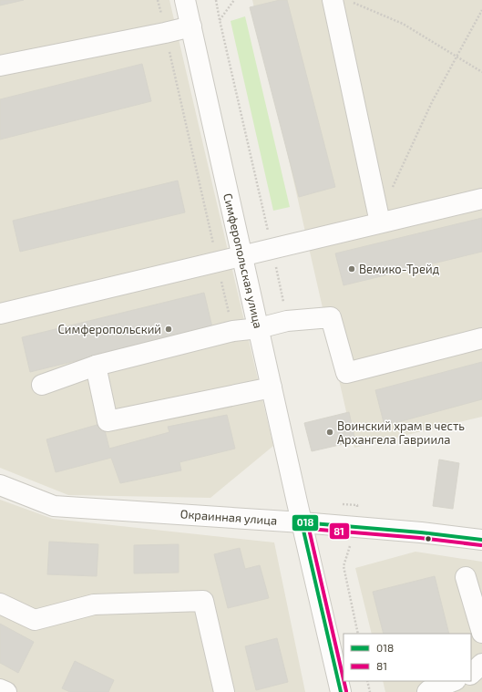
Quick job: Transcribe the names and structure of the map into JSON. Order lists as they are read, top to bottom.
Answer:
{
  "streets": {
    "street": ["Симферопольская улица", "Окраинная улица"]
  },
  "crossings": [
    ["Симферопольская улица", "Окраинная улица"]
  ],
  "places": ["Вемико-Трейд", "Симферопольский", "Воинский храм в честь Архангела Гавриила"],
  "lines": ["transit line 018", "transit line 81"],
  "legend": ["018", "81"]
}
